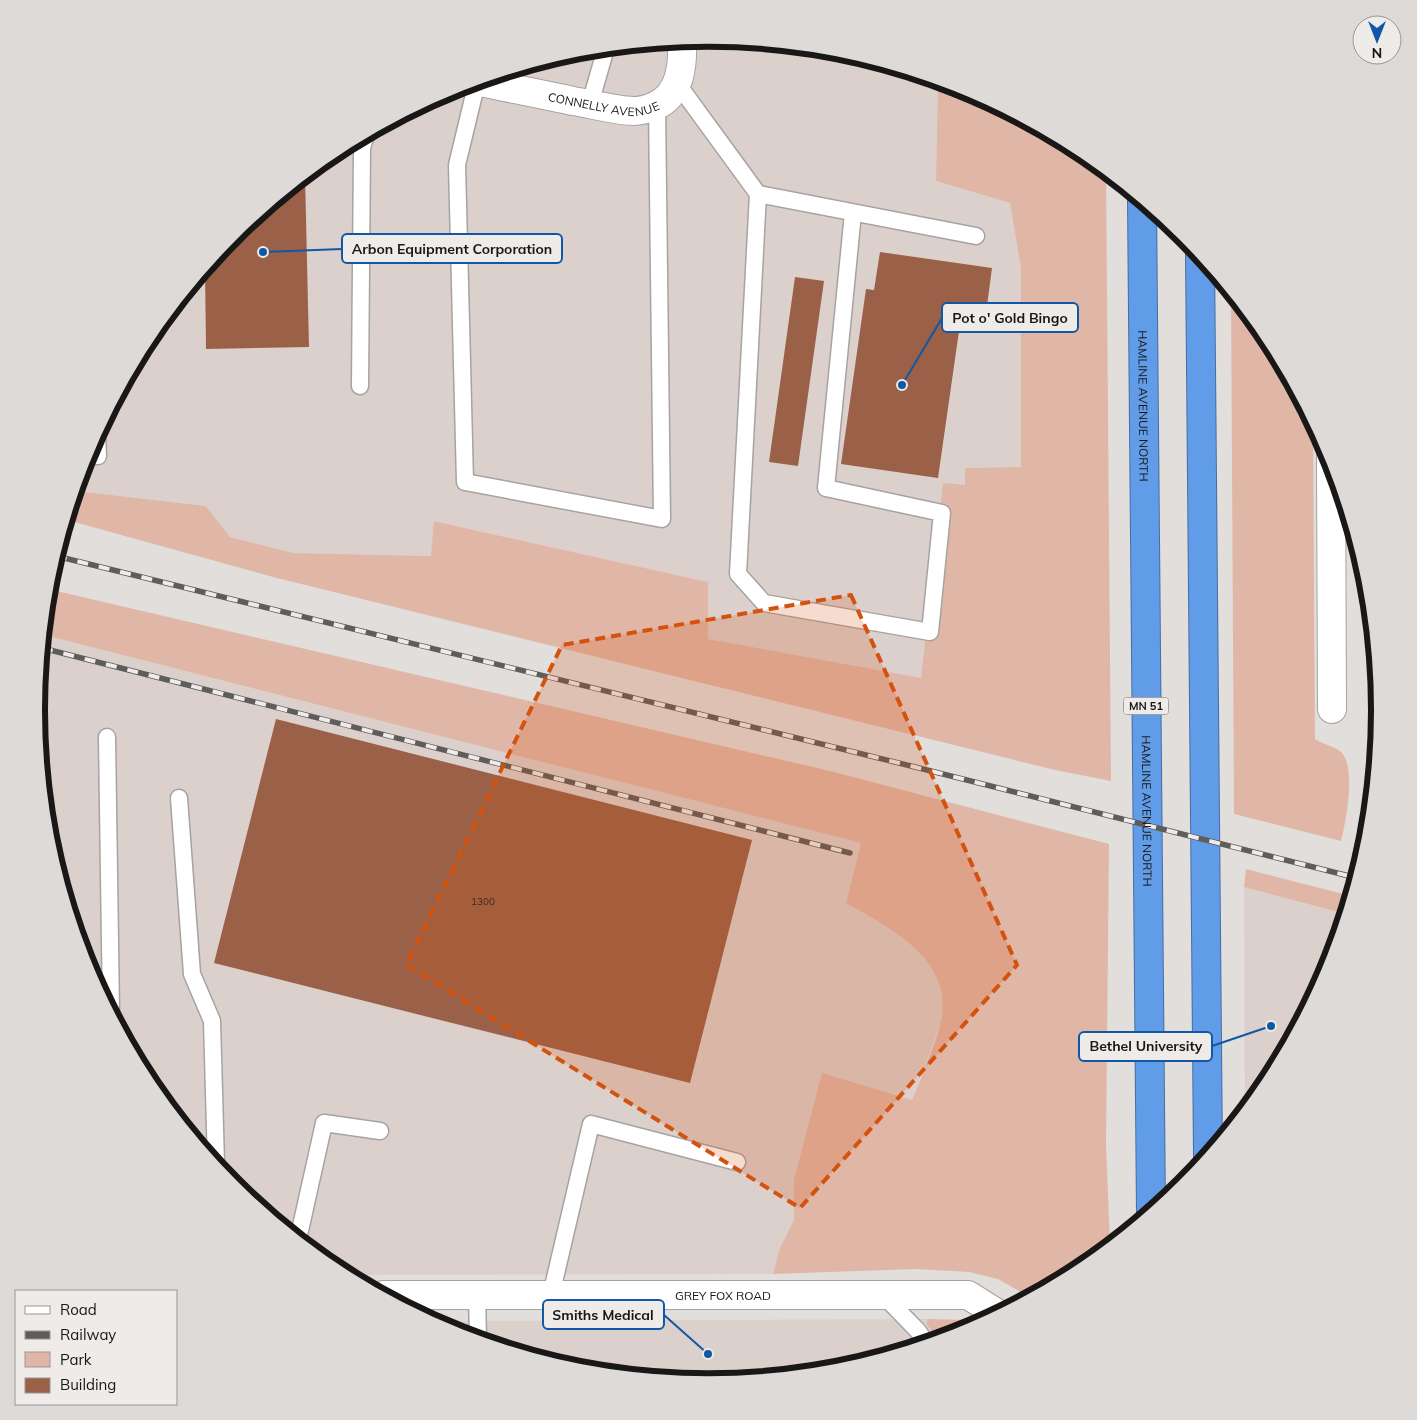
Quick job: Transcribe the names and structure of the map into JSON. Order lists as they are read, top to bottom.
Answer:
{
  "streets": {
    "highway": ["HAMLINE AVENUE NORTH", "MN 51"],
    "street": ["CONNELLY AVENUE", "GREY FOX ROAD"]
  },
  "places": [
    "Arbon Equipment Corporation",
    "Pot o' Gold Bingo",
    "Bethel University",
    "Smiths Medical"
  ],
  "house_numbers": ["1300"],
  "legend": [
    "Road",
    "Railway",
    "Park",
    "Building"
  ],
  "north": "bottom"
}
